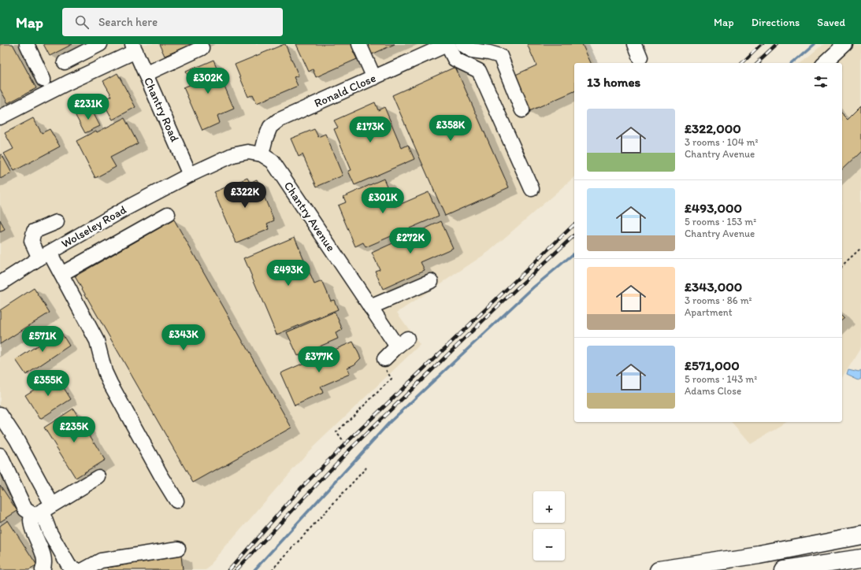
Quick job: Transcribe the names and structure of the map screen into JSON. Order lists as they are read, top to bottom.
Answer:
{
  "streets": {
    "street": [
      "Ronald Close",
      "Chantry Road",
      "Chantry Avenue",
      "Wolseley Road"
    ]
  },
  "crossings": [
    ["Ronald Close", "Chantry Avenue"],
    ["Chantry Road", "Chantry Avenue"],
    ["Chantry Road", "Wolseley Road"],
    ["Chantry Avenue", "Wolseley Road"]
  ],
  "page": {
    "header": "Map",
    "search": "Search here",
    "nav": ["Map", "Directions", "Saved"],
    "heading": "13 homes",
    "price": [
      "£302K",
      "£231K",
      "£358K",
      "£173K",
      "£322K",
      "£301K",
      "£272K",
      "£493K",
      "£343K",
      "£571K",
      "£377K",
      "£355K",
      "£235K"
    ],
    "list": [
      {
        "name": "£322,000",
        "note": "3 rooms · 104 m² · Chantry Avenue"
      },
      {
        "name": "£493,000",
        "note": "5 rooms · 153 m² · Chantry Avenue"
      },
      {
        "name": "£343,000",
        "note": "3 rooms · 86 m² · Apartment"
      },
      {
        "name": "£571,000",
        "note": "5 rooms · 143 m² · Adams Close"
      }
    ],
    "map_buttons": ["+", "−"]
  }
}
